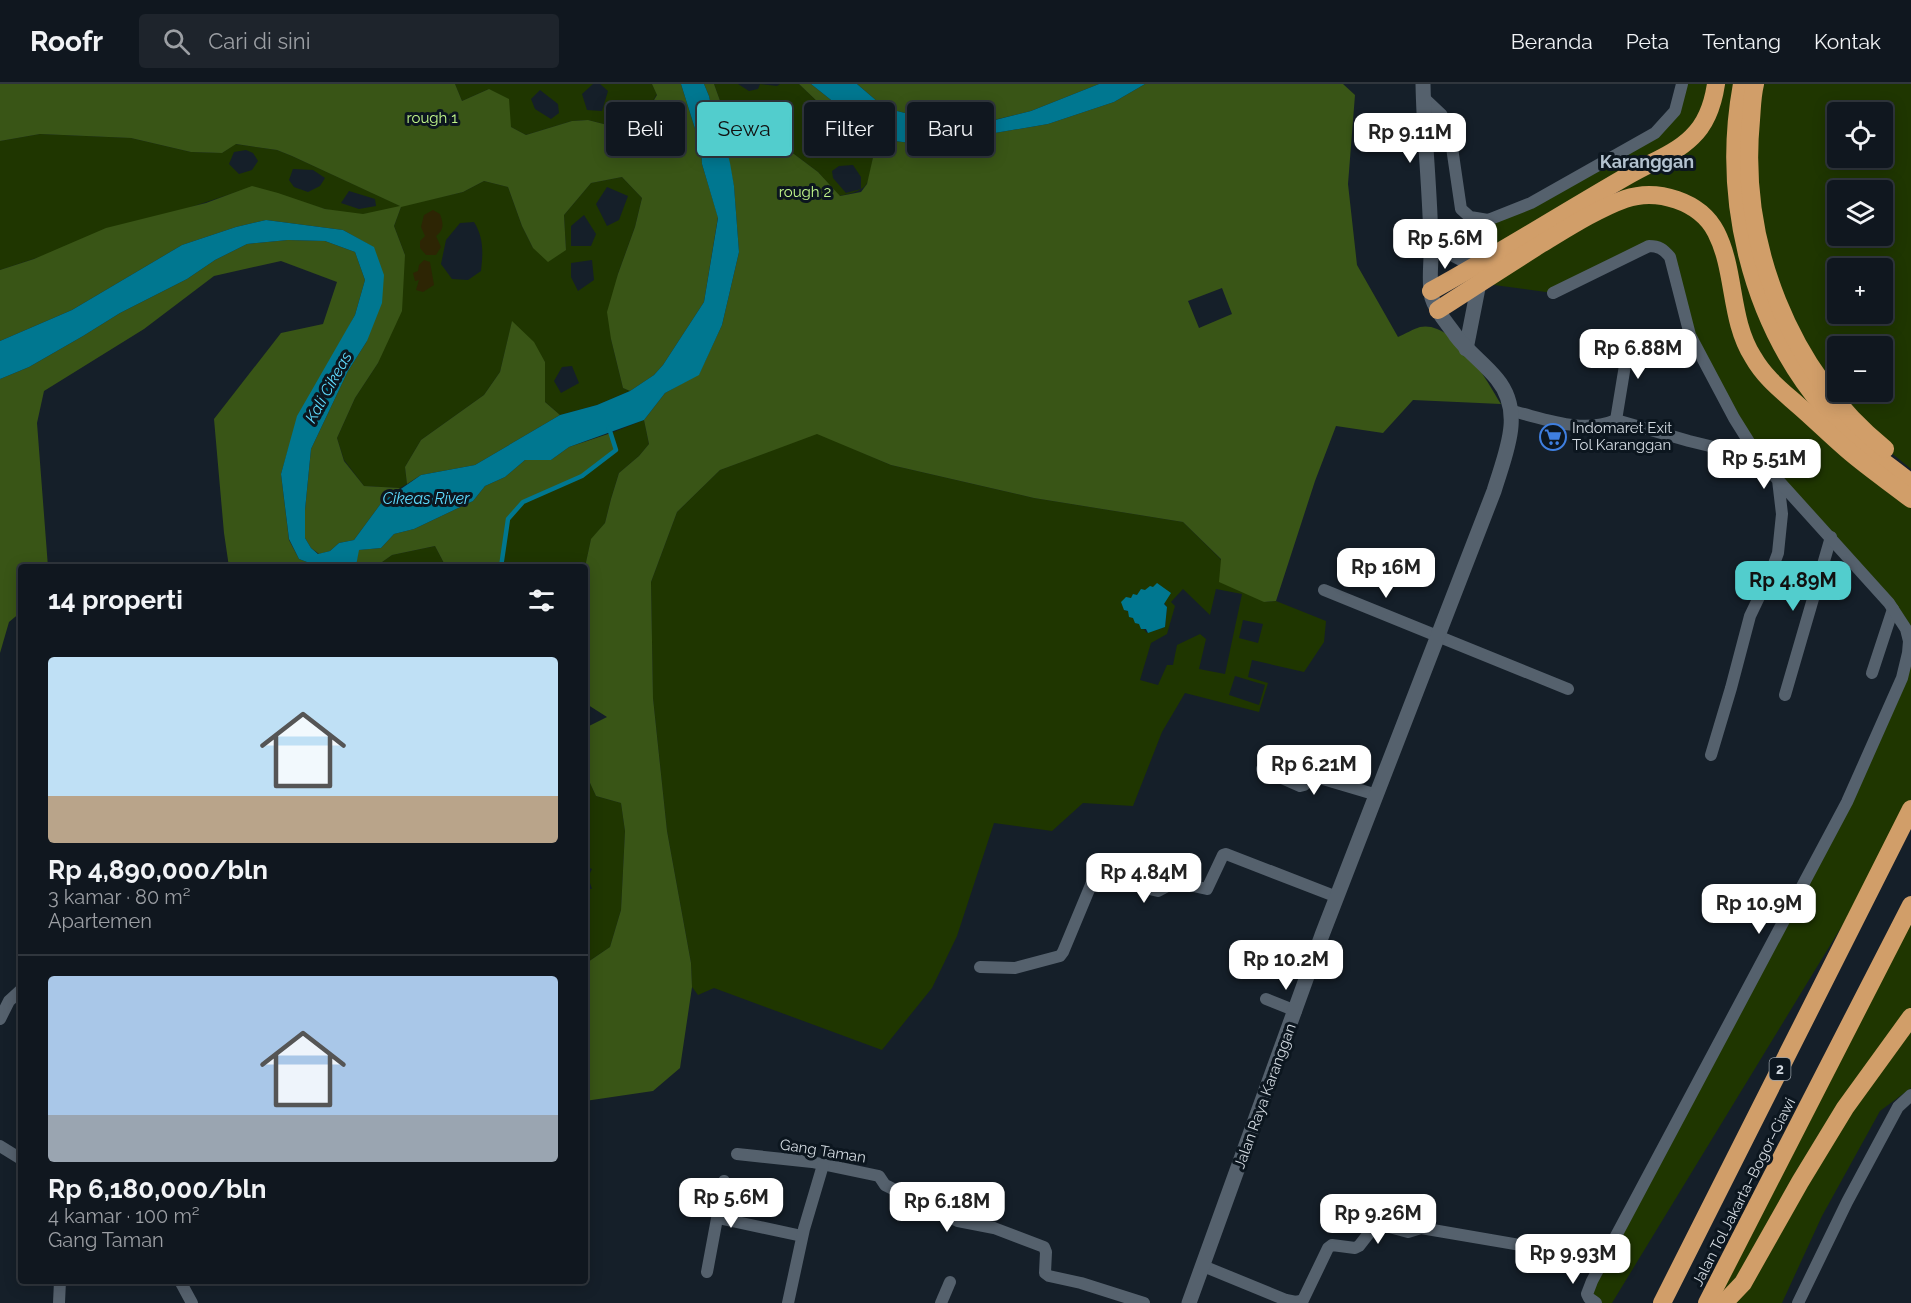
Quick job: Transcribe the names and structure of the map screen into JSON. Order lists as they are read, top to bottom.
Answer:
{
  "streets": {
    "highway": ["2", "Jalan Tol Jakarta–Bogor–Ciawi"],
    "street": ["Jalan Raya Karanggan", "Gang Taman"]
  },
  "districts": ["Karanggan"],
  "water": ["Kali Cikeas", "Cikeas River"],
  "parks": ["rough 1", "rough 2"],
  "places": {
    "supermarket": ["Indomaret Exit Tol Karanggan"]
  },
  "page": {
    "header": "Roofr",
    "search": "Cari di sini",
    "nav": [
      "Beranda",
      "Peta",
      "Tentang",
      "Kontak"
    ],
    "map_buttons": ["+", "−"],
    "chip": [
      "Beli",
      "Sewa",
      "Filter",
      "Baru"
    ],
    "price": [
      "Rp 9.11M",
      "Rp 5.6M",
      "Rp 6.88M",
      "Rp 5.51M",
      "Rp 16M",
      "Rp 4.89M",
      "Rp 6.21M",
      "Rp 4.84M",
      "Rp 10.9M",
      "Rp 10.2M",
      "Rp 5.6M",
      "Rp 6.18M",
      "Rp 9.26M",
      "Rp 9.93M"
    ],
    "heading": "14 properti",
    "list": [
      {
        "name": "Rp 4,890,000/bln",
        "note": "3 kamar · 80 m² · Apartemen"
      },
      {
        "name": "Rp 6,180,000/bln",
        "note": "4 kamar · 100 m² · Gang Taman"
      }
    ]
  }
}
